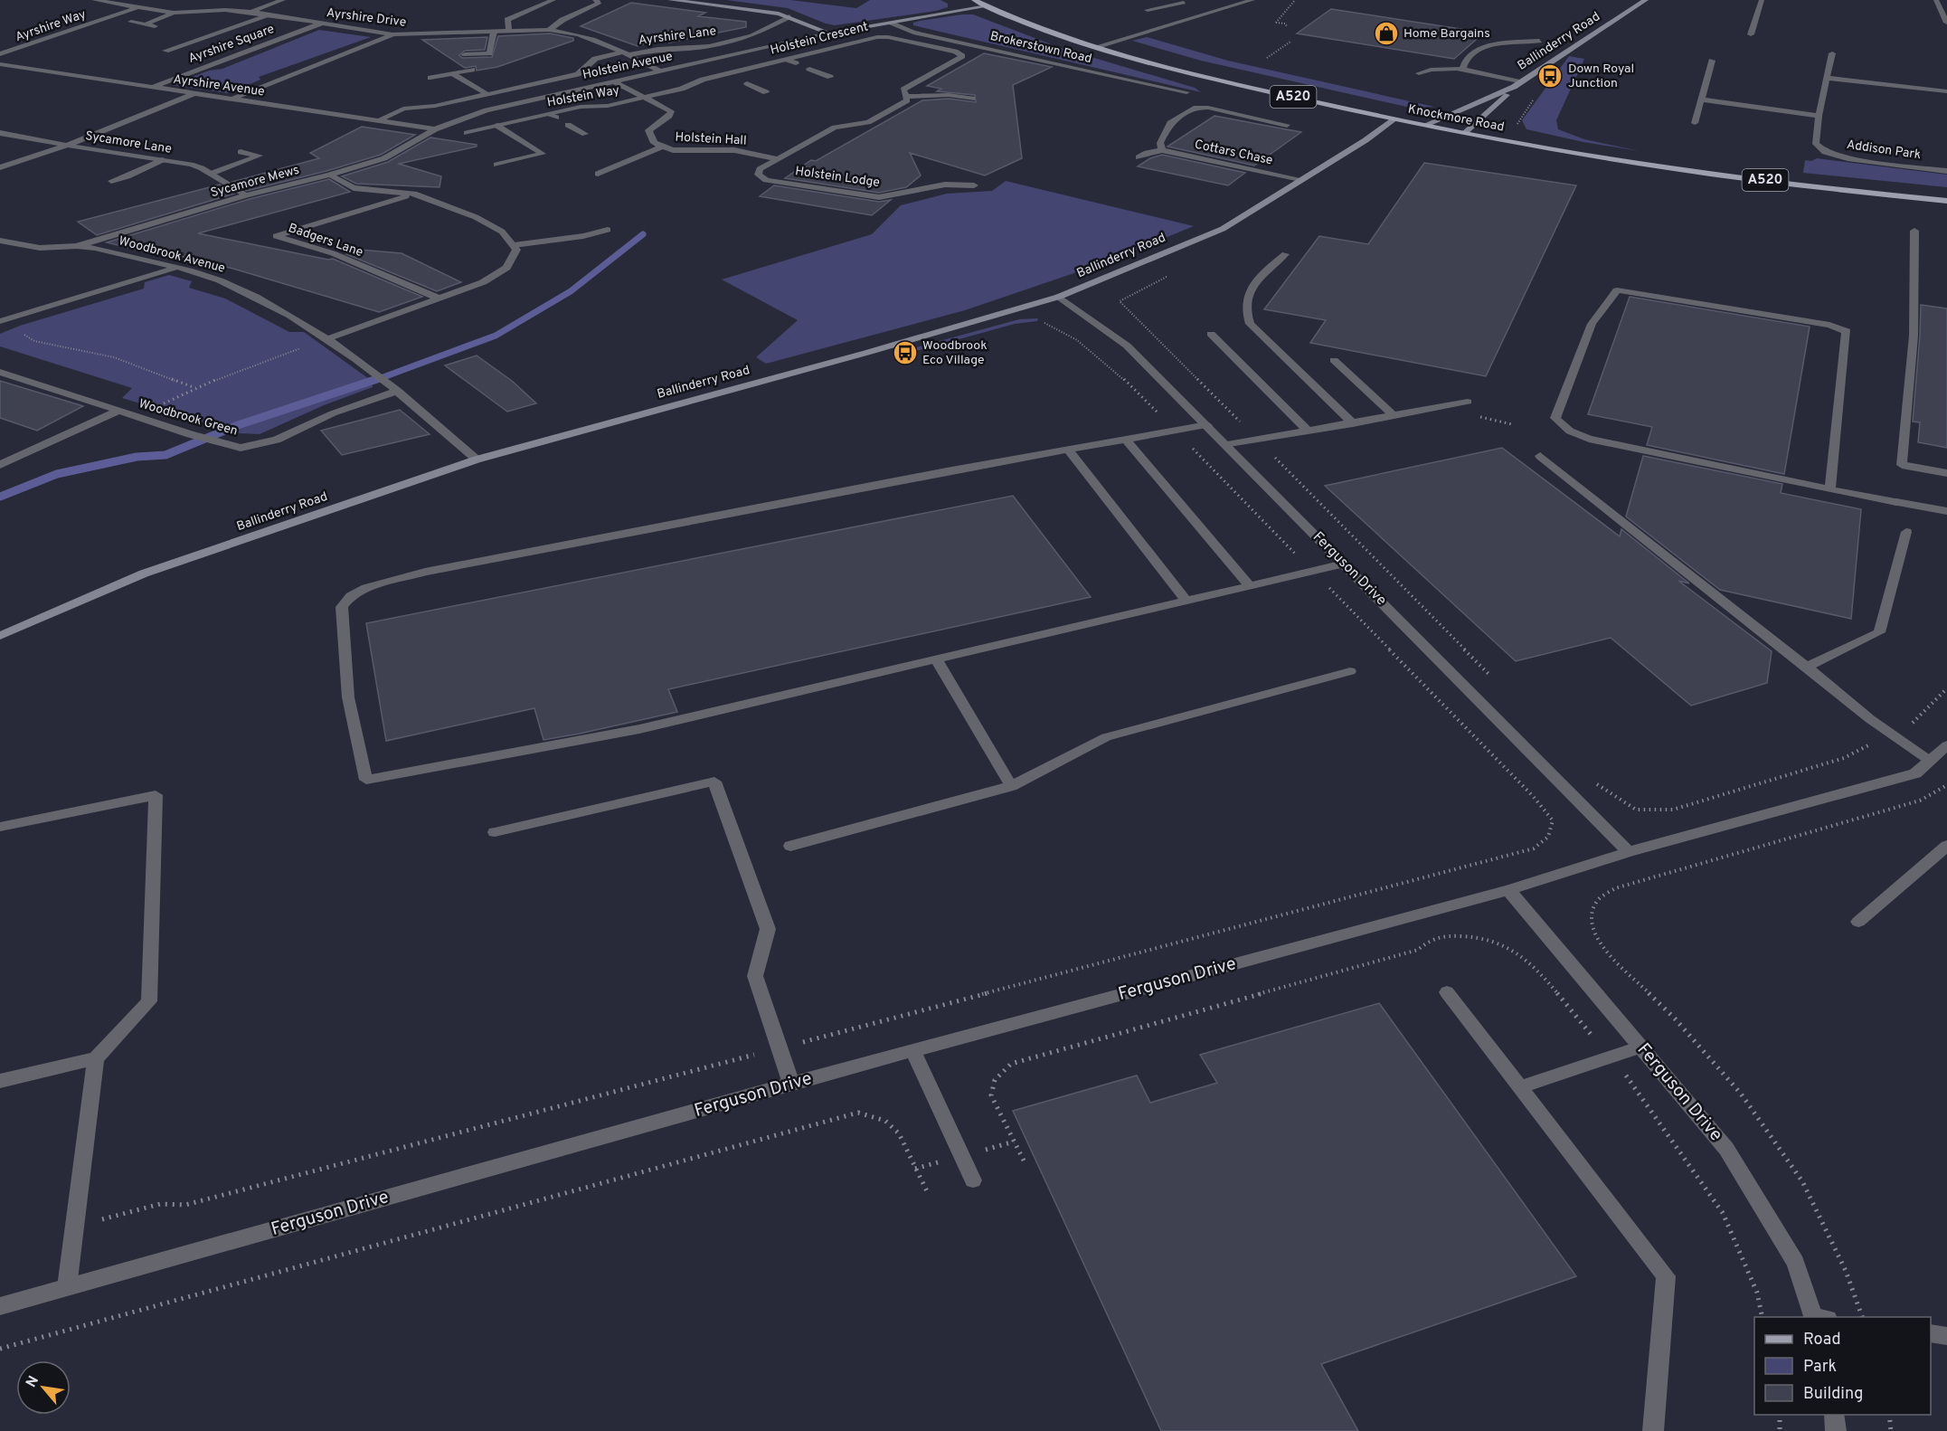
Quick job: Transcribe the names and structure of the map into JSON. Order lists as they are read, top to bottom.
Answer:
{
  "streets": {
    "main road": ["Ballinderry Road", "A520", "Knockmore Road"],
    "street": [
      "Ayrshire Drive",
      "Ayrshire Way",
      "Ayrshire Lane",
      "Holstein Crescent",
      "Ayrshire Square",
      "Brokerstown Road",
      "Holstein Avenue",
      "Ayrshire Avenue",
      "Holstein Way",
      "Holstein Hall",
      "Sycamore Lane",
      "Addison Park",
      "Cottars Chase",
      "Holstein Lodge",
      "Sycamore Mews",
      "Badgers Lane",
      "Woodbrook Avenue",
      "Woodbrook Green",
      "Ferguson Drive"
    ]
  },
  "crossings": [
    ["Ayrshire Drive", "Ayrshire Way"],
    ["Ayrshire Drive", "Ayrshire Lane"],
    ["Ayrshire Drive", "Ayrshire Square"],
    ["Ayrshire Drive", "Holstein Avenue"],
    ["Ayrshire Lane", "Ayrshire Avenue"],
    ["Holstein Crescent", "Holstein Way"],
    ["Holstein Crescent", "Holstein Hall"],
    ["Holstein Crescent", "Holstein Lodge"],
    ["Ballinderry Road", "Knockmore Road"],
    ["Ballinderry Road", "Cottars Chase"],
    ["Ballinderry Road", "Woodbrook Avenue"],
    ["Ballinderry Road", "Ferguson Drive"],
    ["Ayrshire Square", "Ayrshire Avenue"],
    ["Holstein Avenue", "Ayrshire Avenue"],
    ["Holstein Avenue", "Holstein Hall"],
    ["Holstein Avenue", "Sycamore Mews"],
    ["Ayrshire Avenue", "Sycamore Mews"],
    ["Holstein Way", "Holstein Hall"],
    ["Holstein Hall", "Holstein Lodge"],
    ["Sycamore Lane", "Sycamore Mews"],
    ["Sycamore Mews", "Woodbrook Avenue"],
    ["Woodbrook Avenue", "Woodbrook Green"]
  ],
  "places": {
    "shop": ["Home Bargains"],
    "bus stop": ["Down Royal Junction", "Woodbrook Eco Village"]
  },
  "legend": ["Road", "Park", "Building"],
  "north": "top left"
}
